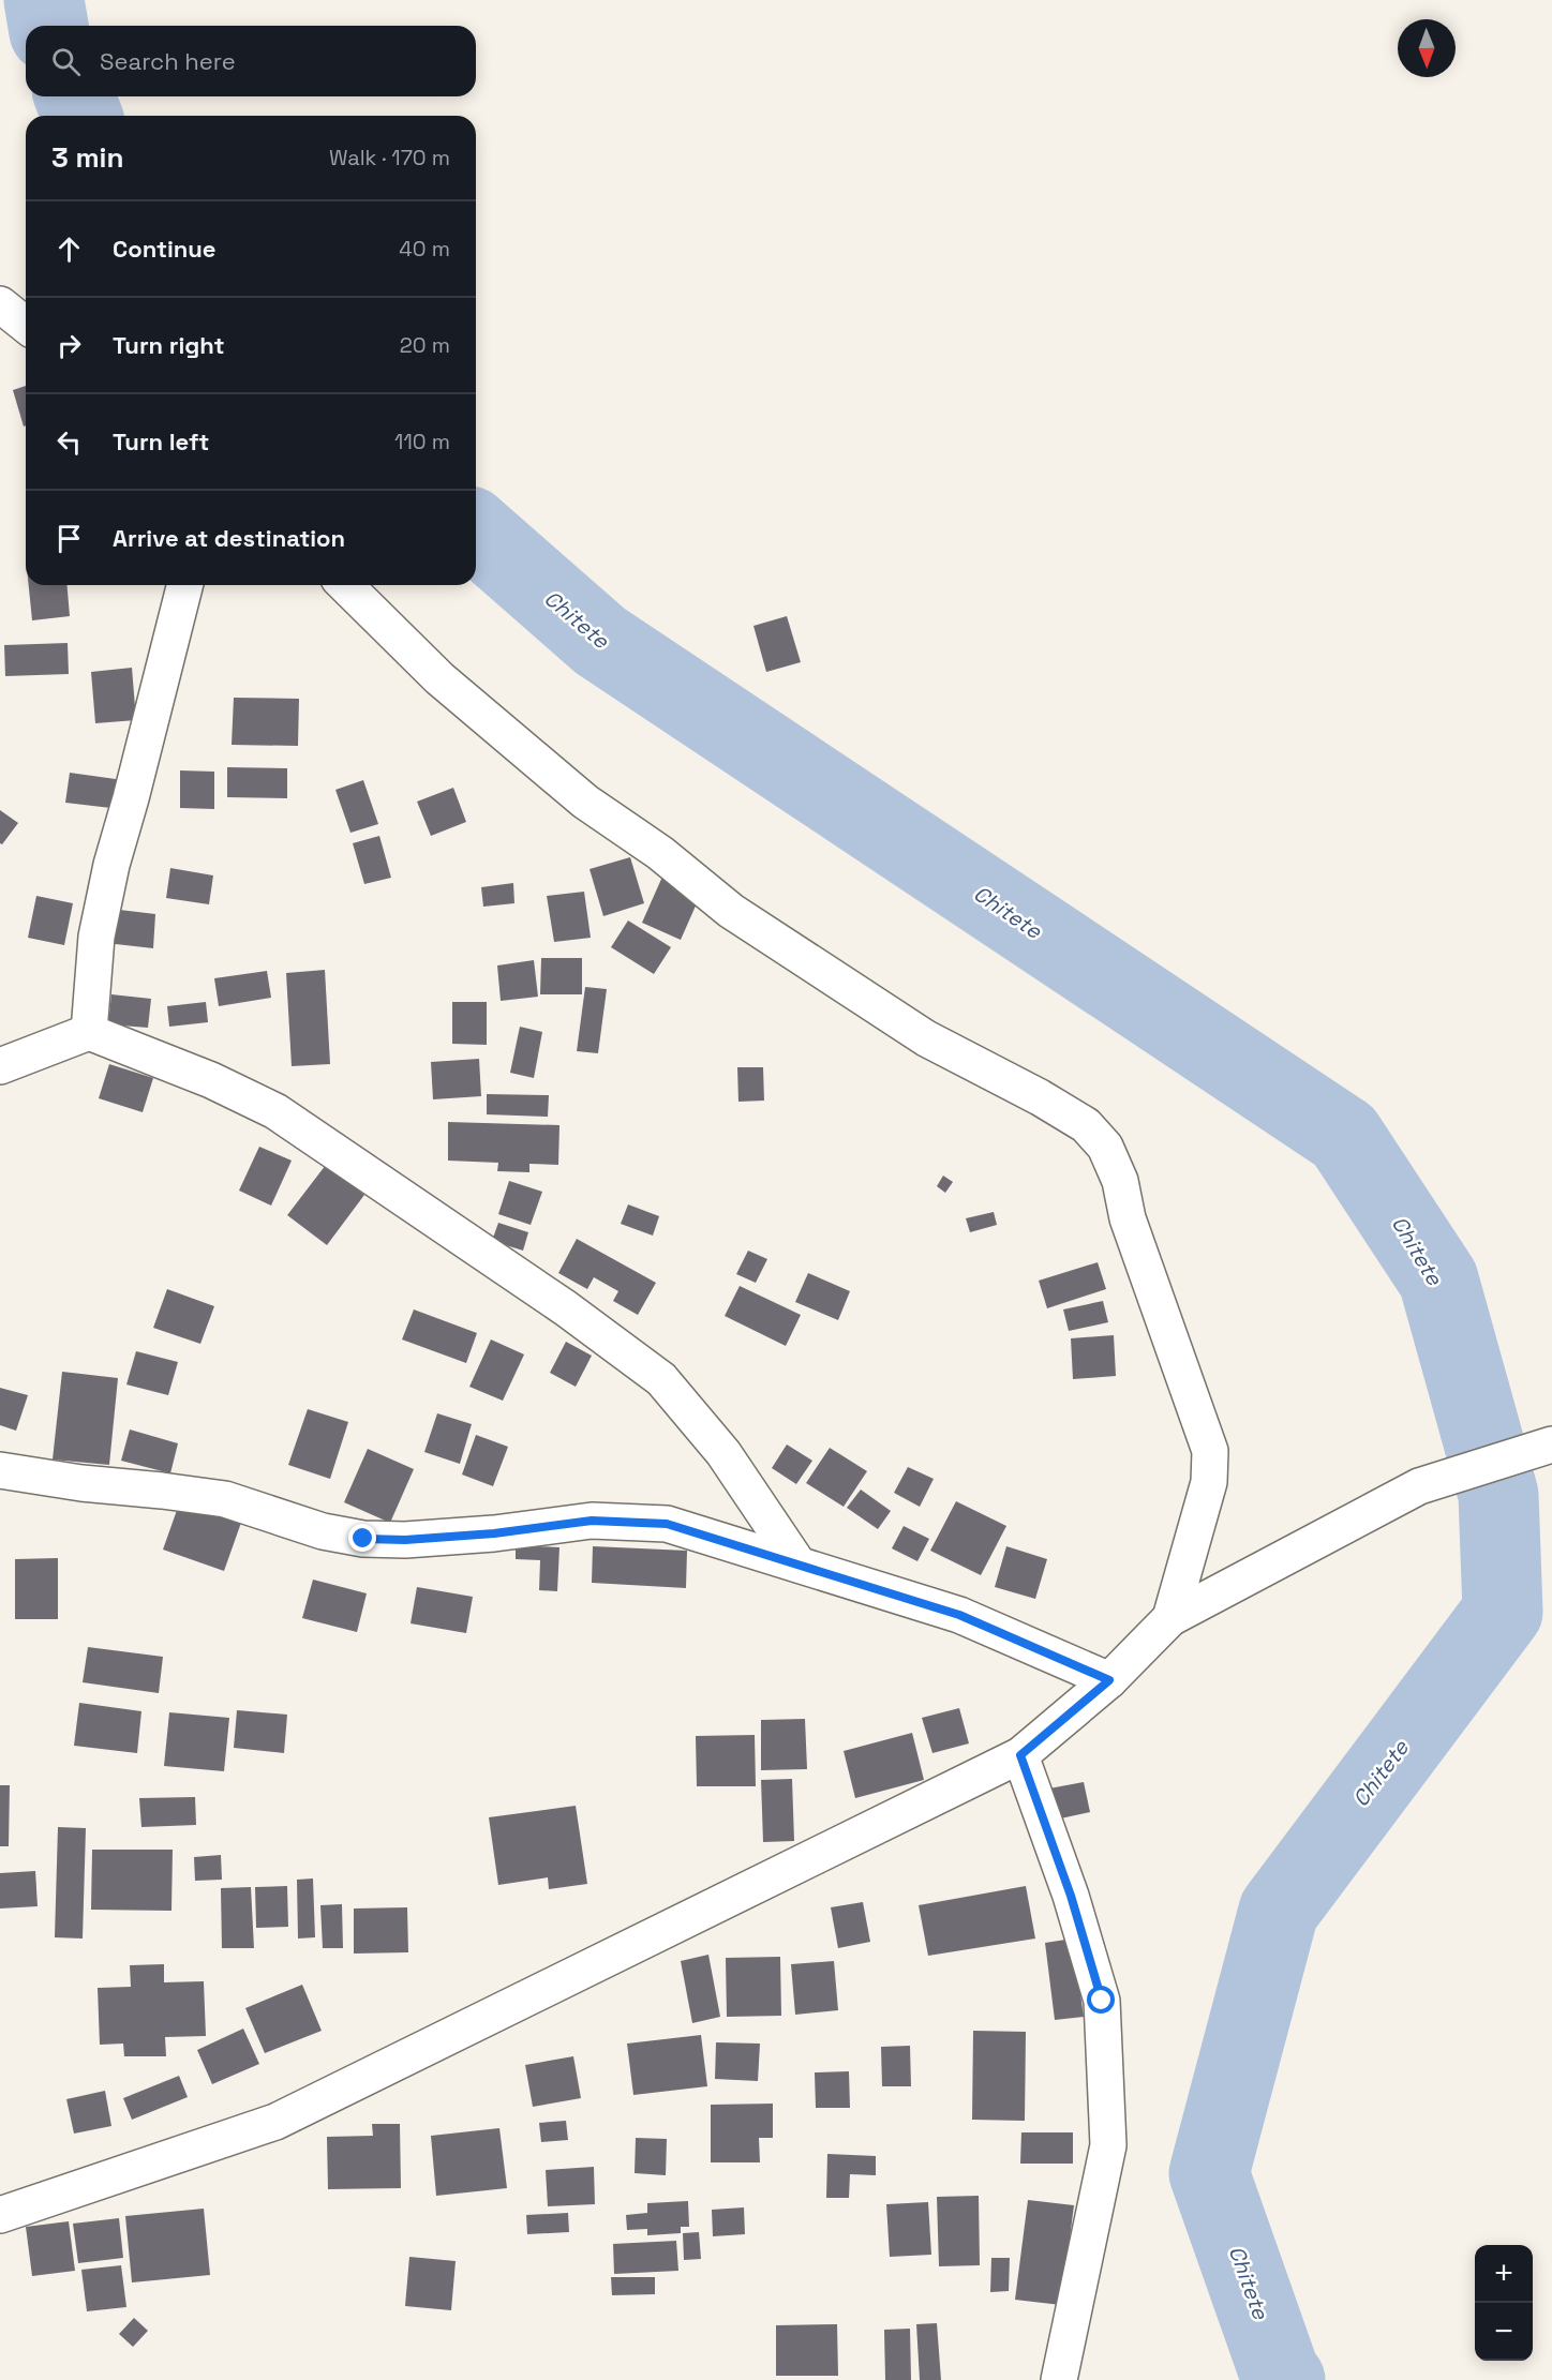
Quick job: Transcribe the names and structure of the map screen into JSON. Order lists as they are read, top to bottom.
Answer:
{
  "water": ["Chitete"],
  "north": "bottom",
  "page": {
    "search": "Search here",
    "heading": ["3 min", "Walk · 170 m"],
    "list": [
      ["Continue", "40 m"],
      ["Turn right", "20 m"],
      ["Turn left", "110 m"],
      "Arrive at destination"
    ],
    "map_buttons": ["+", "−"]
  }
}
